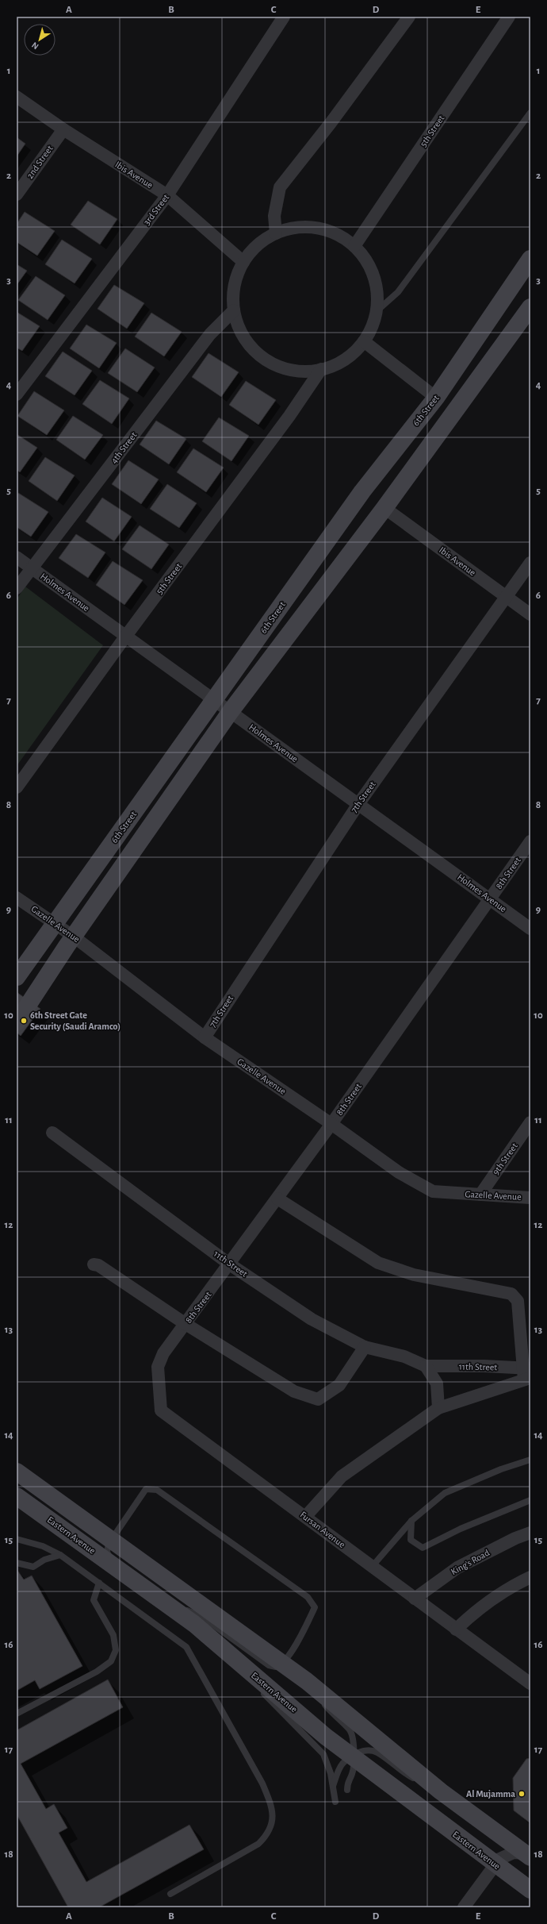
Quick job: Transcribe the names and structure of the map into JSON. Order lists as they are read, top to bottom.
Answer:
{
  "streets": {
    "main road": ["6th Street", "Eastern Avenue"],
    "street": [
      "5th Street",
      "2nd Street",
      "Ibis Avenue",
      "3rd Street",
      "4th Street",
      "Holmes Avenue",
      "7th Street",
      "8th Street",
      "Gazelle Avenue",
      "9th Street",
      "11th Street",
      "Fursan Avenue",
      "King's Road"
    ]
  },
  "crossings": [
    ["5th Street", "Holmes Avenue"],
    ["2nd Street", "Ibis Avenue"],
    ["Ibis Avenue", "3rd Street"],
    ["Ibis Avenue", "7th Street"],
    ["6th Street", "Holmes Avenue"],
    ["6th Street", "Gazelle Avenue"],
    ["4th Street", "Holmes Avenue"],
    ["Holmes Avenue", "7th Street"],
    ["Holmes Avenue", "8th Street"],
    ["7th Street", "Gazelle Avenue"],
    ["8th Street", "Gazelle Avenue"],
    ["8th Street", "11th Street"],
    ["8th Street", "Fursan Avenue"],
    ["Gazelle Avenue", "9th Street"],
    ["Fursan Avenue", "King's Road"]
  ],
  "places": ["6th Street Gate Security (Saudi Aramco)", "Al Mujamma"],
  "north": "bottom left",
  "grid": {
    "columns": [
      "A",
      "B",
      "C",
      "D",
      "E"
    ],
    "rows": [
      "1",
      "2",
      "3",
      "4",
      "5",
      "6",
      "7",
      "8",
      "9",
      "10",
      "11",
      "12",
      "13",
      "14",
      "15",
      "16",
      "17",
      "18"
    ]
  }
}
